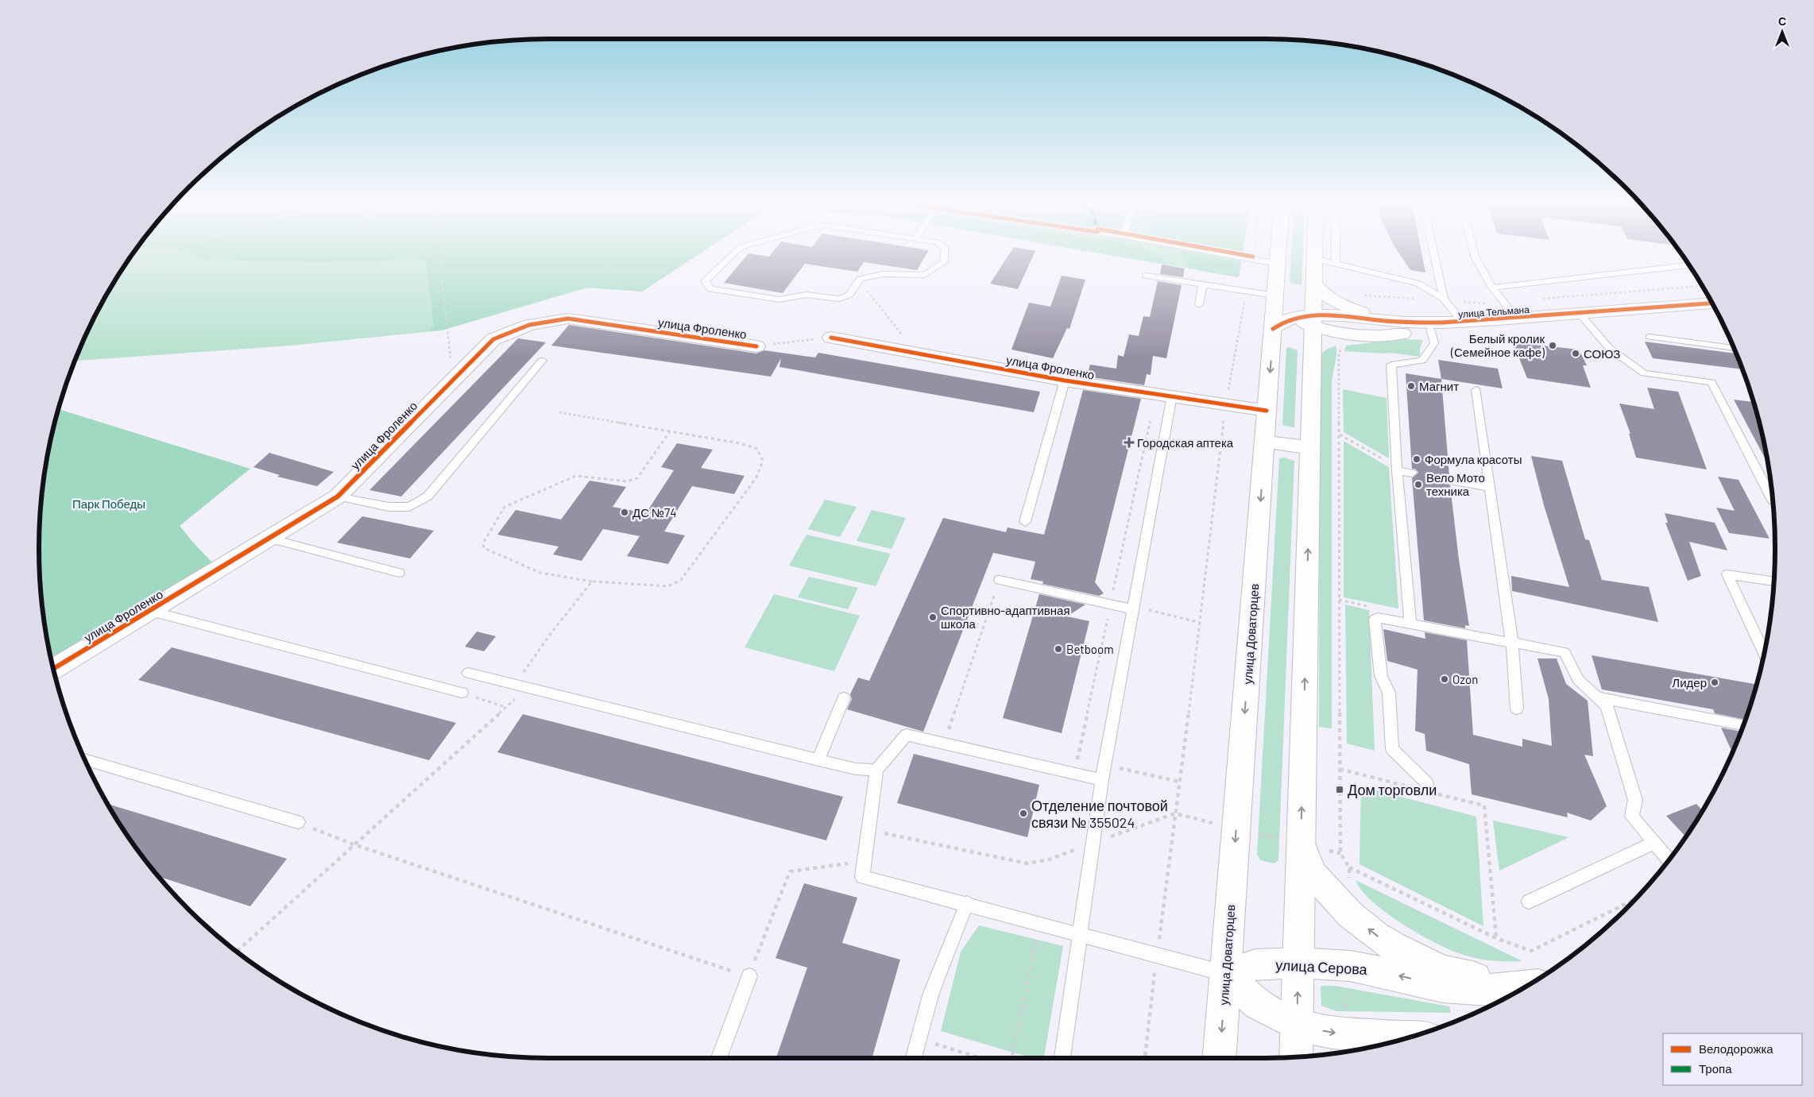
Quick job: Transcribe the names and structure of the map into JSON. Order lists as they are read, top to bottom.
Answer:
{
  "streets": {
    "main road": [
      "улица Тельмана",
      "улица Фроленко",
      "улица Доваторцев",
      "улица Серова"
    ]
  },
  "crossings": [
    ["улица Тельмана", "улица Доваторцев"],
    ["улица Фроленко", "улица Доваторцев"],
    ["улица Доваторцев", "улица Серова"]
  ],
  "parks": ["Парк Победы"],
  "places": {
    "other": [
      "Белый кролик (Семейное кафе)",
      "СОЮЗ",
      "Магнит",
      "Формула красоты",
      "Вело Мото техника",
      "ДС №74",
      "Спортивно-адаптивная школа",
      "Betboom",
      "Ozon",
      "Лидер",
      "Отделение почтовой связи № 355024"
    ],
    "health": ["Городская аптека"],
    "transit": ["Дом торговли"]
  },
  "legend": ["Велодорожка", "Тропа"],
  "north": "top"
}
